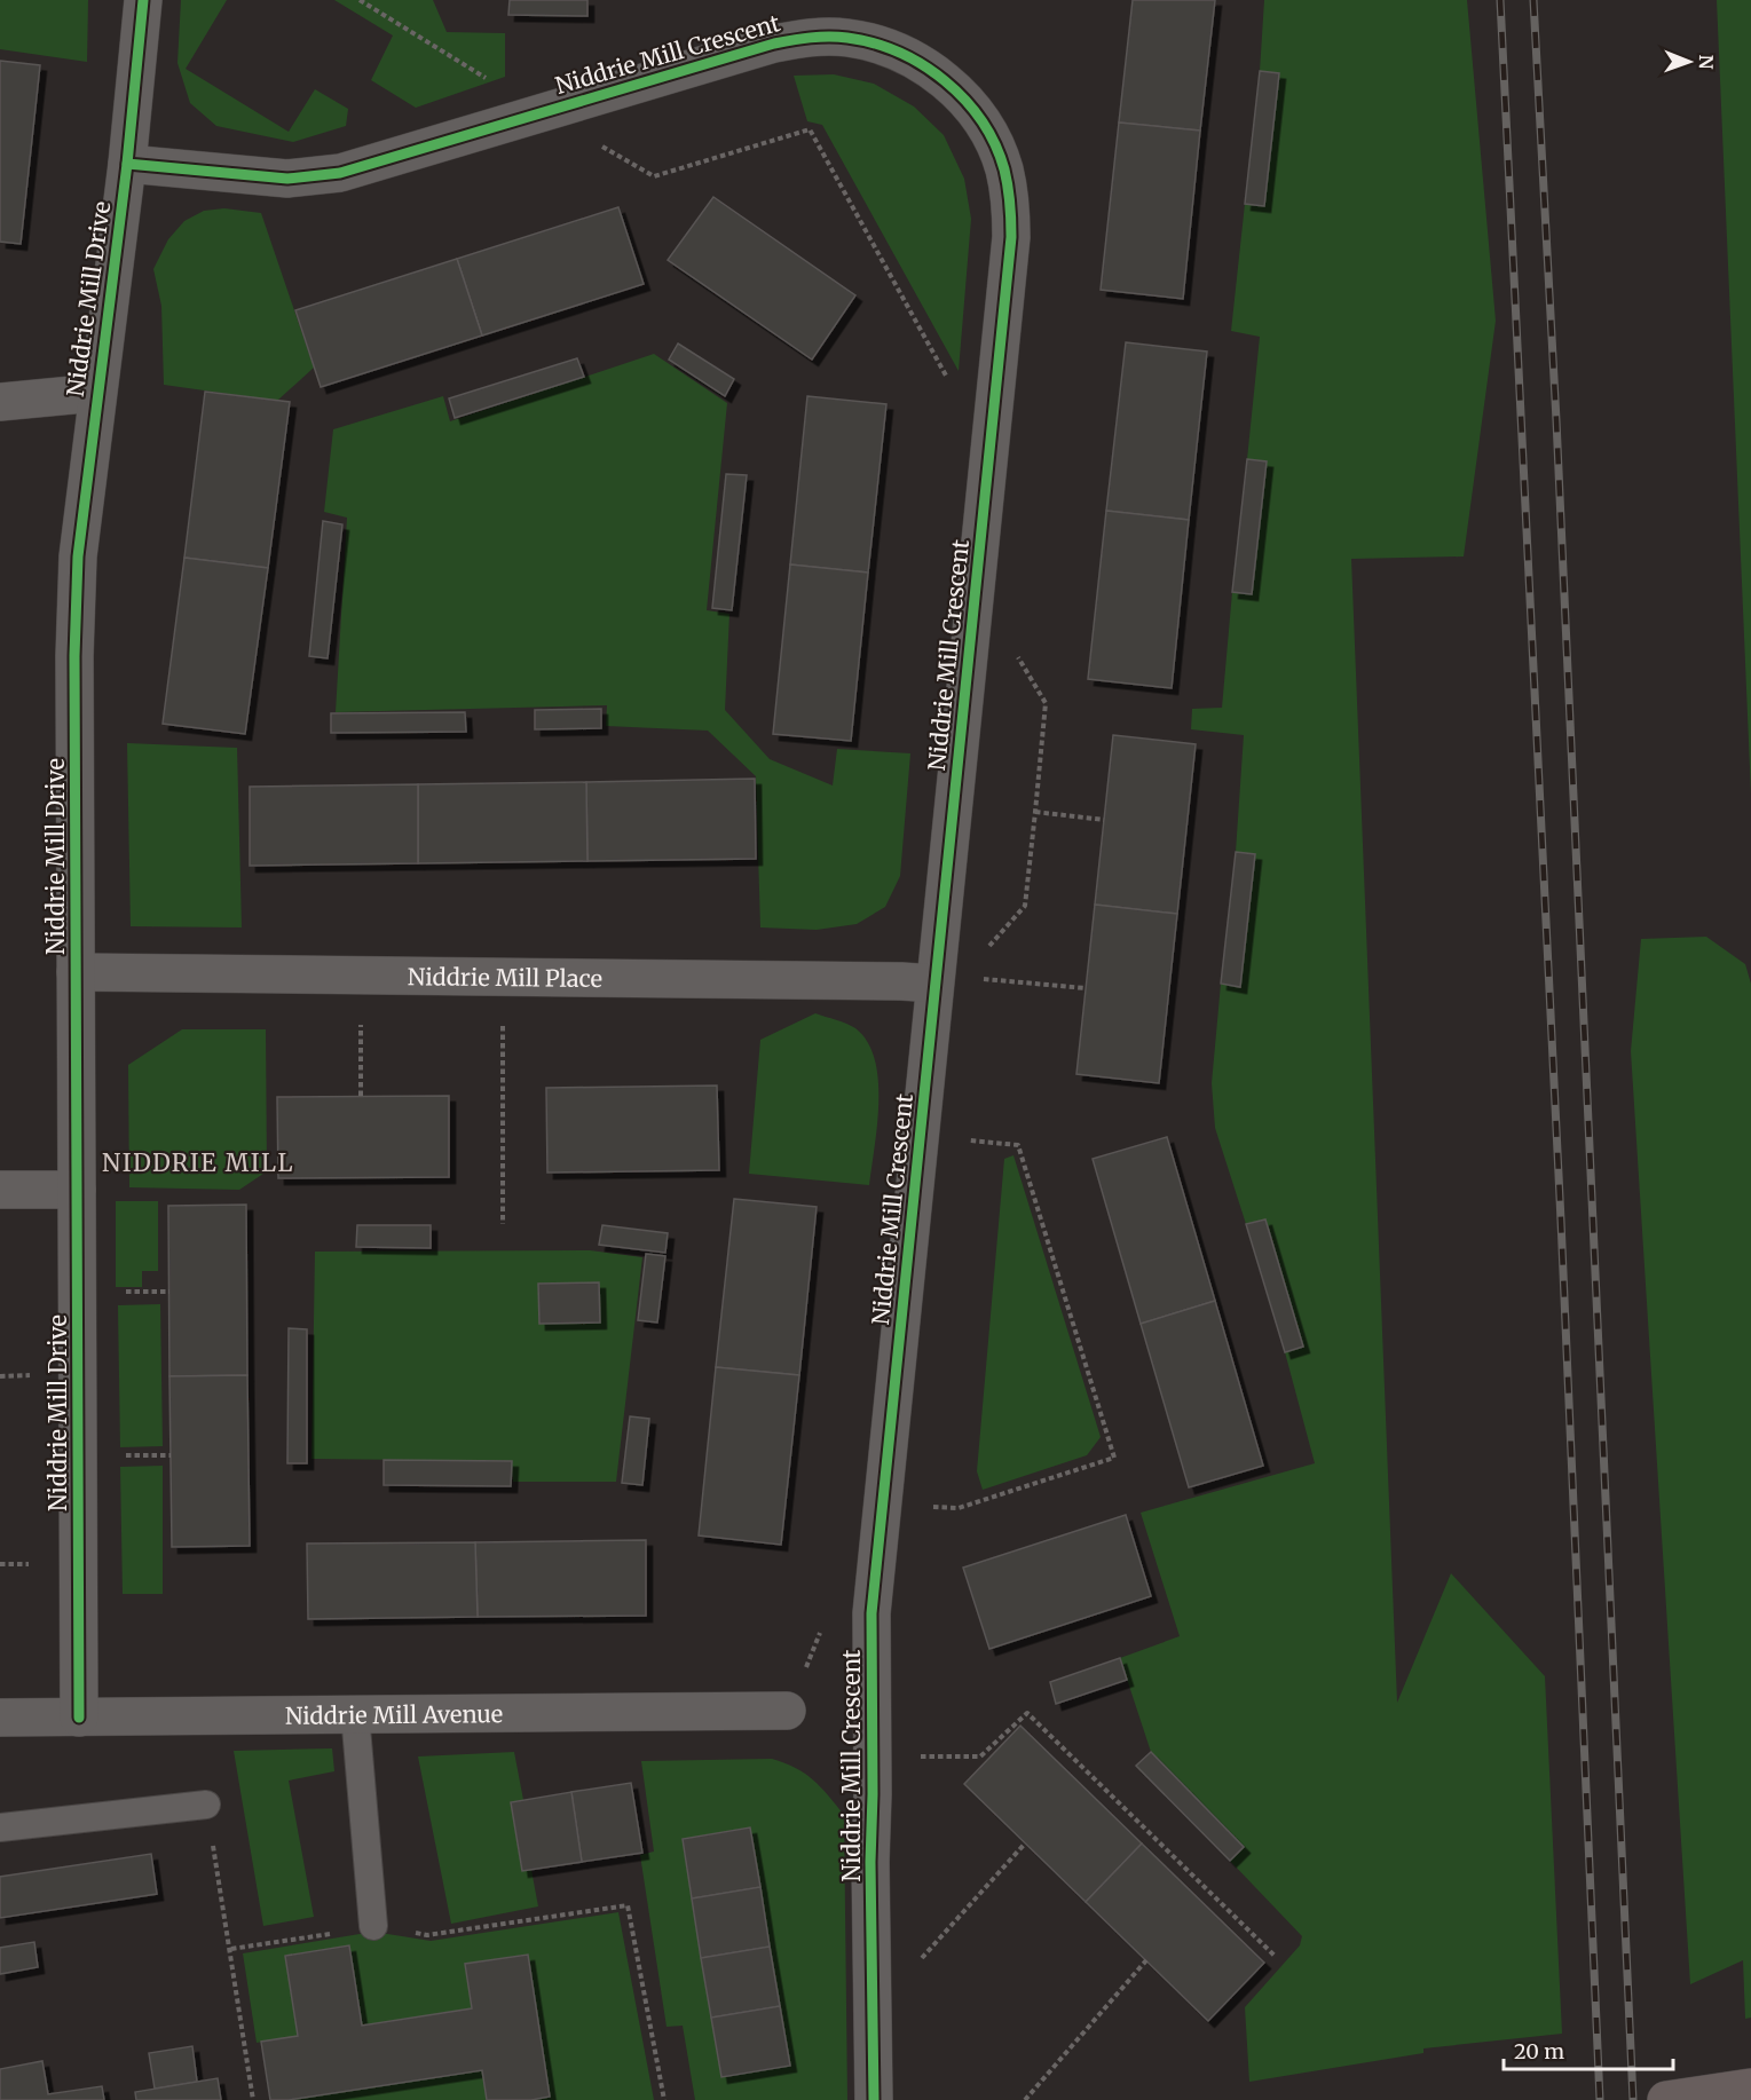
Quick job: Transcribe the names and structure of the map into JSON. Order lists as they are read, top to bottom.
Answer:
{
  "streets": {
    "street": [
      "Niddrie Mill Crescent",
      "Niddrie Mill Drive",
      "Niddrie Mill Place",
      "Niddrie Mill Avenue"
    ]
  },
  "crossings": [
    ["Niddrie Mill Crescent", "Niddrie Mill Drive"],
    ["Niddrie Mill Crescent", "Niddrie Mill Place"],
    ["Niddrie Mill Drive", "Niddrie Mill Place"],
    ["Niddrie Mill Drive", "Niddrie Mill Avenue"]
  ],
  "districts": ["NIDDRIE MILL"],
  "scale_bar": "20 m",
  "north": "right"
}
